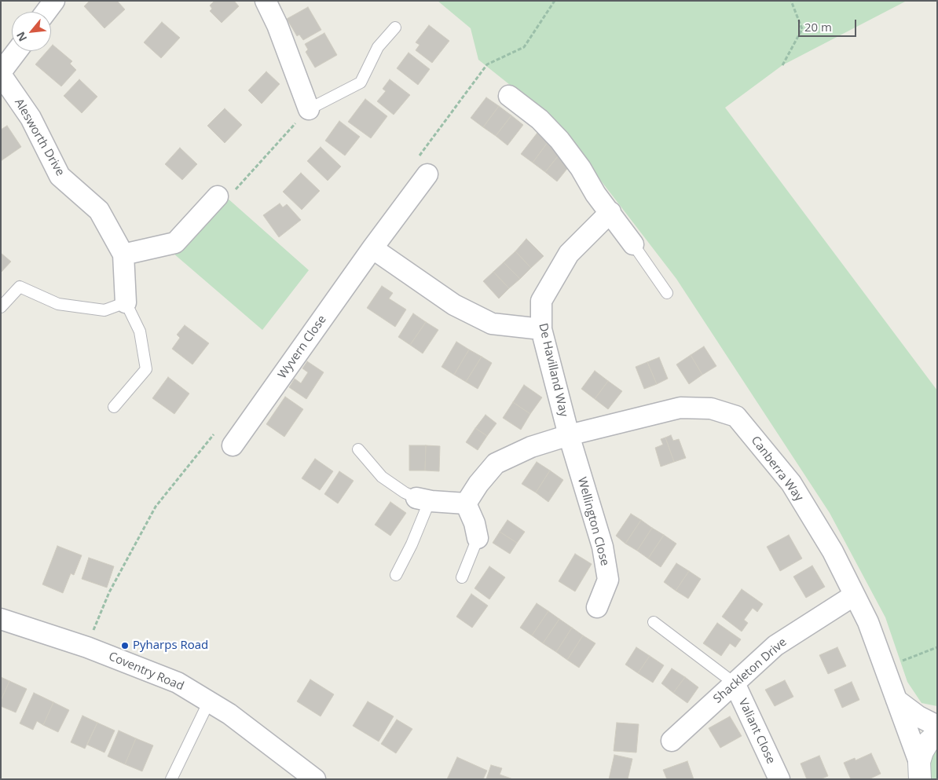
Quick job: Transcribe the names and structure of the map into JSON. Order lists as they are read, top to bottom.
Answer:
{
  "streets": {
    "street": [
      "Alesworth Drive",
      "Wyvern Close",
      "De Havilland Way",
      "Canberra Way",
      "Wellington Close",
      "Shackleton Drive",
      "Coventry Road",
      "Valiant Close"
    ]
  },
  "crossings": [
    ["De Havilland Way", "Canberra Way"],
    ["De Havilland Way", "Wellington Close"],
    ["Canberra Way", "Wellington Close"],
    ["Canberra Way", "Shackleton Drive"],
    ["Shackleton Drive", "Valiant Close"]
  ],
  "places": ["Pyharps Road"],
  "scale_bar": "20 m",
  "north": "bottom left"
}
